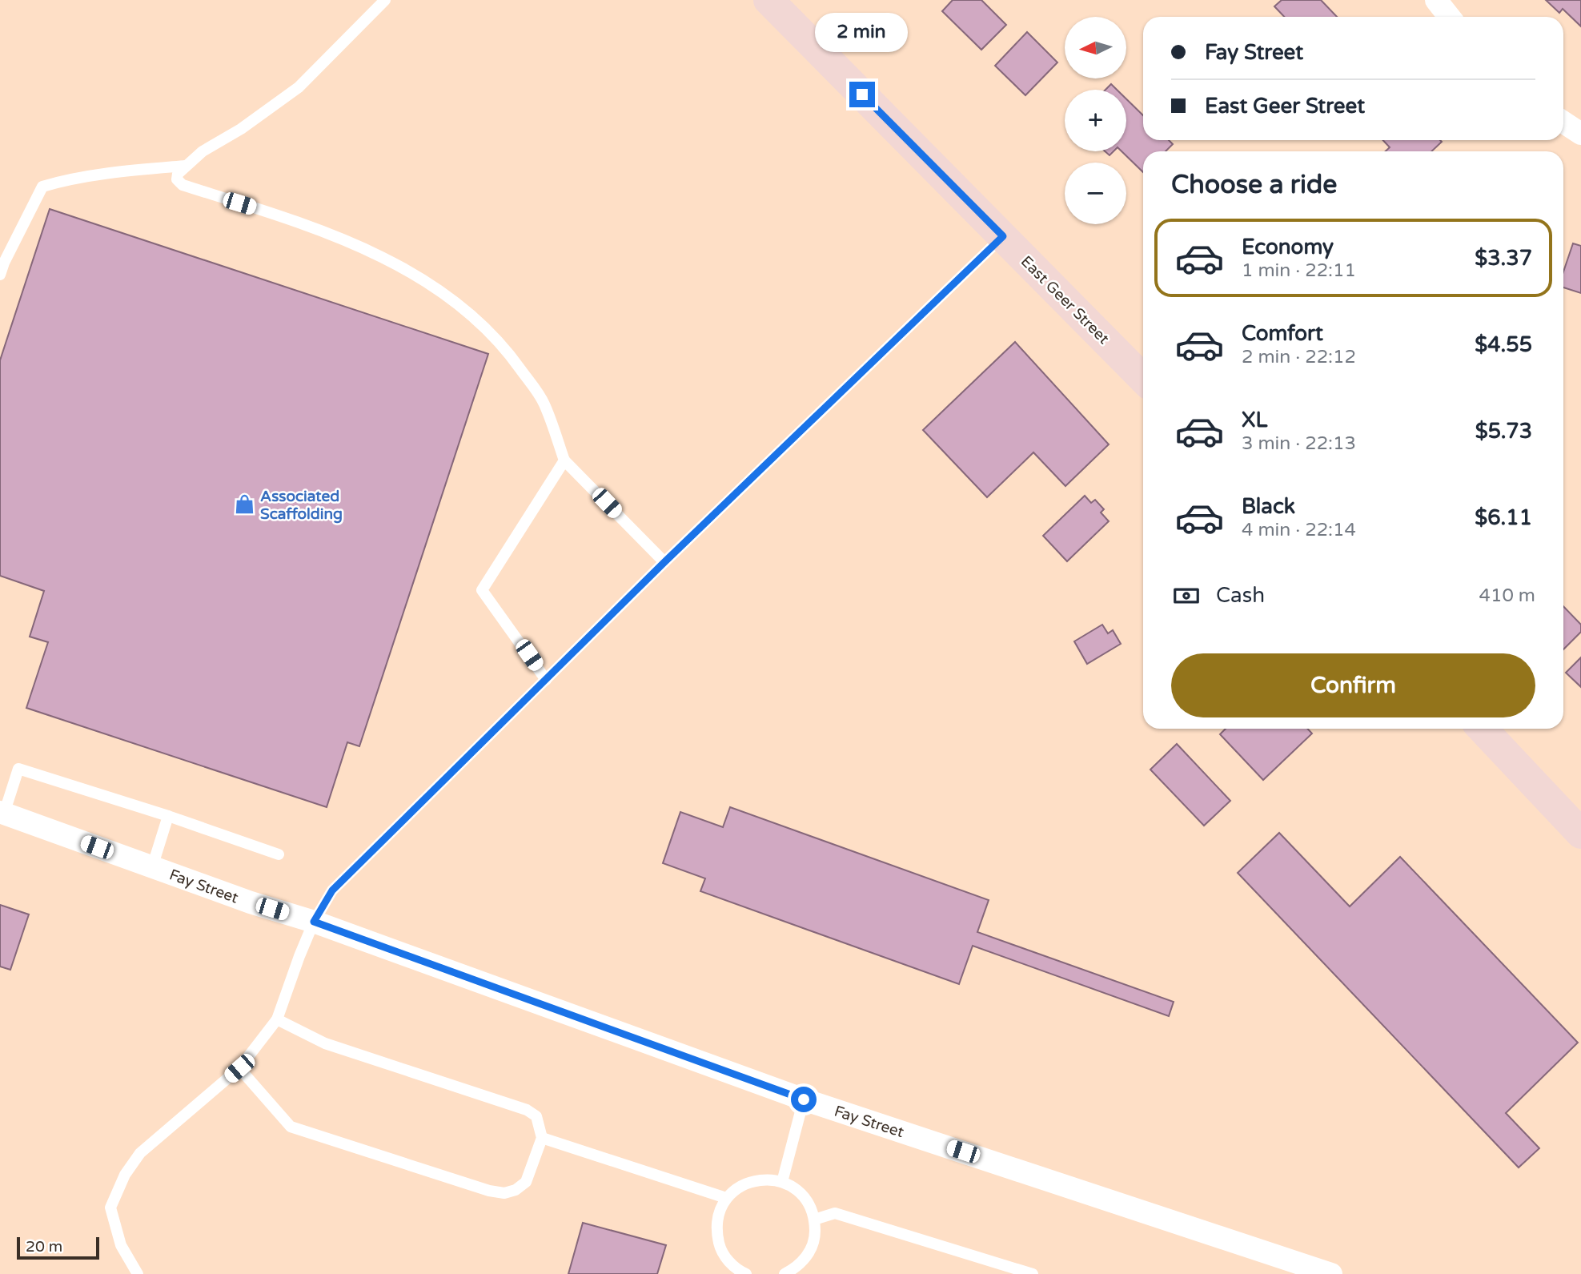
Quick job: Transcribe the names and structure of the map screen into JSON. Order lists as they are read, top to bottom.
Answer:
{
  "streets": {
    "main road": ["East Geer Street"],
    "street": ["Fay Street"]
  },
  "places": {
    "shop": ["Associated Scaffolding"]
  },
  "scale_bar": "20 m",
  "north": "left",
  "page": {
    "bubble": "2 min",
    "map_buttons": ["+", "−"],
    "banner": ["Fay Street", "East Geer Street"],
    "heading": "Choose a ride",
    "list": [
      {
        "name": "Economy",
        "note": "1 min · 22:11",
        "value": "$3.37"
      },
      {
        "name": "Comfort",
        "note": "2 min · 22:12",
        "value": "$4.55"
      },
      {
        "name": "XL",
        "note": "3 min · 22:13",
        "value": "$5.73"
      },
      {
        "name": "Black",
        "note": "4 min · 22:14",
        "value": "$6.11"
      }
    ],
    "pay": ["Cash", "410 m"],
    "buttons": "Confirm",
    "scale": "20 m"
  }
}
